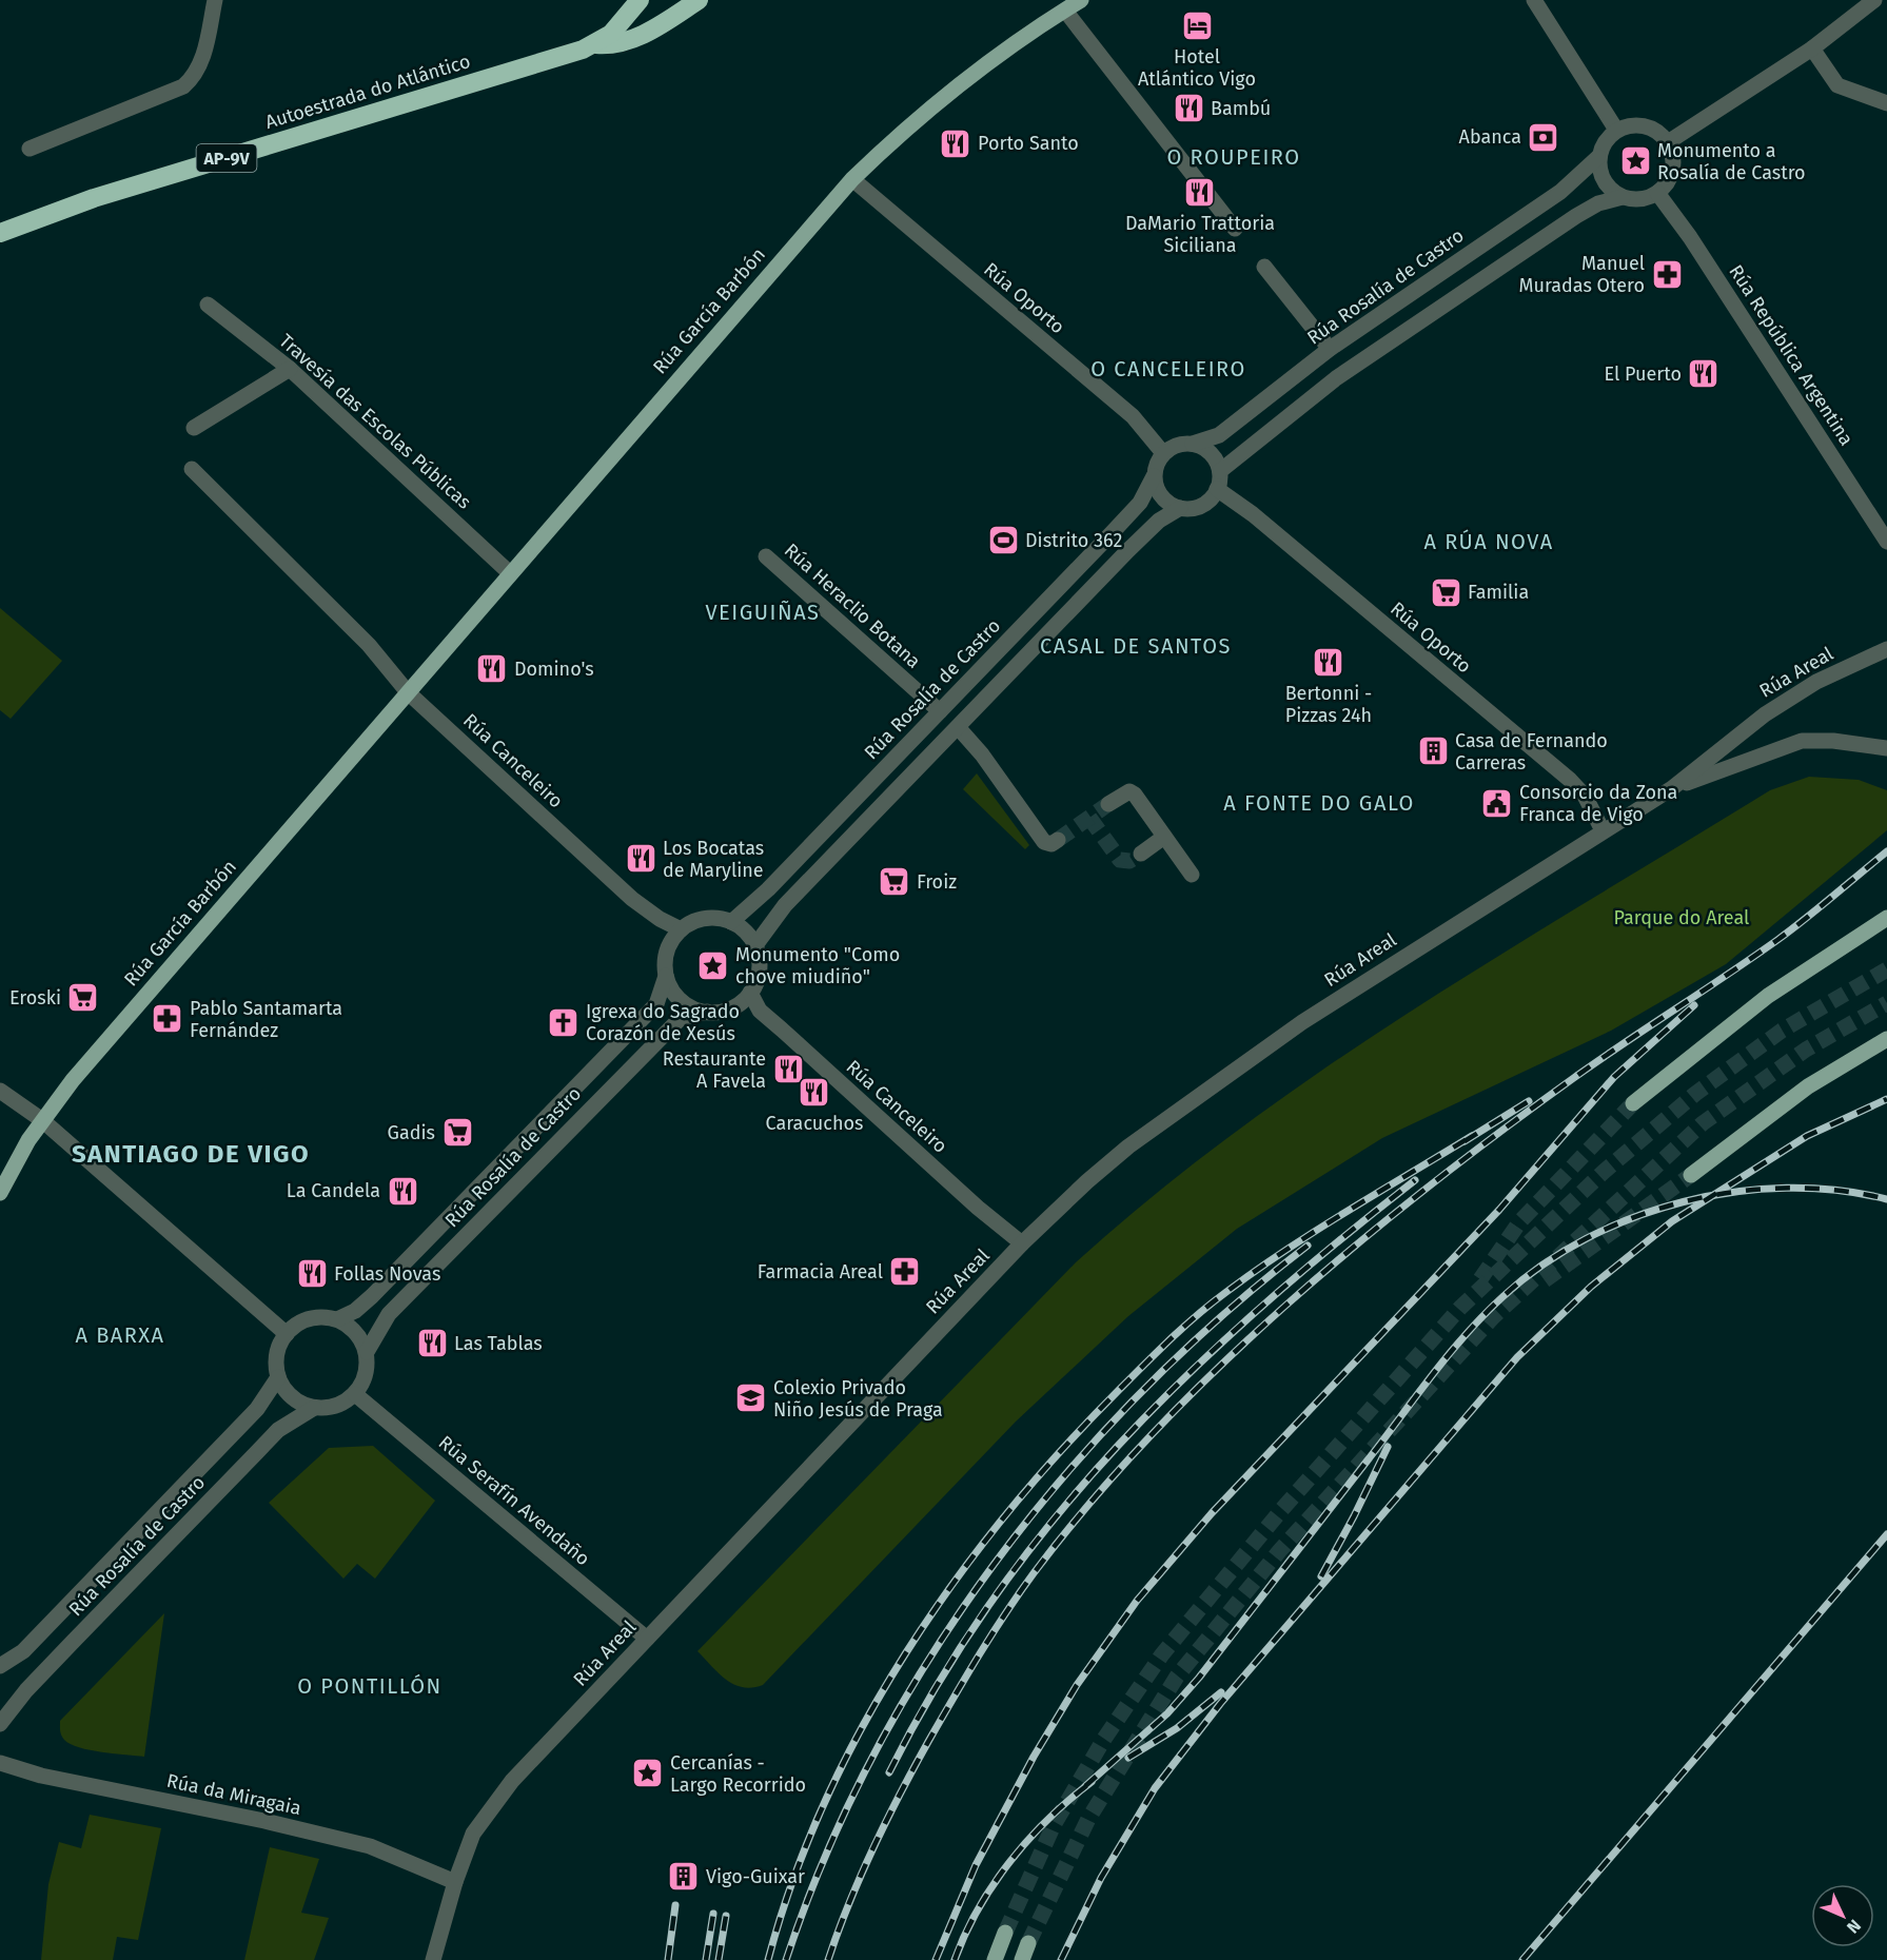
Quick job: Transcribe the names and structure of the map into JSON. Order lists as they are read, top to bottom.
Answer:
{
  "streets": {
    "highway": ["Autoestrada do Atlántico", "AP-9V"],
    "main road": ["Rúa García Barbón"],
    "street": [
      "Rúa Rosalía de Castro",
      "Rúa Oporto",
      "Rúa República Argentina",
      "Travesía das Escolas Públicas",
      "Rúa Heraclio Botana",
      "Rúa Areal",
      "Rúa Canceleiro",
      "Rúa Serafín Avendaño",
      "Rúa da Miragaia"
    ]
  },
  "crossings": [
    ["Rúa Rosalía de Castro", "Rúa Oporto"],
    ["Rúa Rosalía de Castro", "Rúa República Argentina"],
    ["Rúa Rosalía de Castro", "Rúa Heraclio Botana"],
    ["Rúa Rosalía de Castro", "Rúa Canceleiro"],
    ["Rúa Rosalía de Castro", "Rúa Serafín Avendaño"],
    ["Rúa Oporto", "Rúa García Barbón"],
    ["Rúa Oporto", "Rúa Areal"],
    ["Rúa García Barbón", "Travesía das Escolas Públicas"],
    ["Rúa García Barbón", "Rúa Canceleiro"],
    ["Rúa Areal", "Rúa Canceleiro"],
    ["Rúa Areal", "Rúa Serafín Avendaño"],
    ["Rúa Areal", "Rúa da Miragaia"]
  ],
  "districts": [
    "O ROUPEIRO",
    "O CANCELEIRO",
    "A RÚA NOVA",
    "VEIGUIÑAS",
    "CASAL DE SANTOS",
    "A FONTE DO GALO",
    "SANTIAGO DE VIGO",
    "A BARXA",
    "O PONTILLÓN"
  ],
  "parks": ["Parque do Areal"],
  "places": {
    "hotel": ["Hotel Atlántico Vigo"],
    "restaurant": [
      "Bambú",
      "Porto Santo",
      "DaMario Trattoria Siciliana",
      "El Puerto",
      "Bertonni - Pizzas 24h",
      "Domino's",
      "Los Bocatas de Maryline",
      "Restaurante A Favela",
      "Caracuchos",
      "La Candela",
      "Follas Novas",
      "Las Tablas"
    ],
    "bank": ["Abanca"],
    "place": ["Monumento a Rosalía de Castro", "Monumento \"Como chove miudiño\"", "Cercanías - Largo Recorrido"],
    "pharmacy": ["Manuel Muradas Otero", "Pablo Santamarta Fernández", "Farmacia Areal"],
    "sports": ["Distrito 362"],
    "supermarket": [
      "Familia",
      "Froiz",
      "Eroski",
      "Gadis"
    ],
    "building": ["Casa de Fernando Carreras", "Vigo-Guixar"],
    "public building": ["Consorcio da Zona Franca de Vigo"],
    "church": ["Igrexa do Sagrado Corazón de Xesús"],
    "school or university": ["Colexio Privado Niño Jesús de Praga"]
  },
  "north": "bottom right"
}
